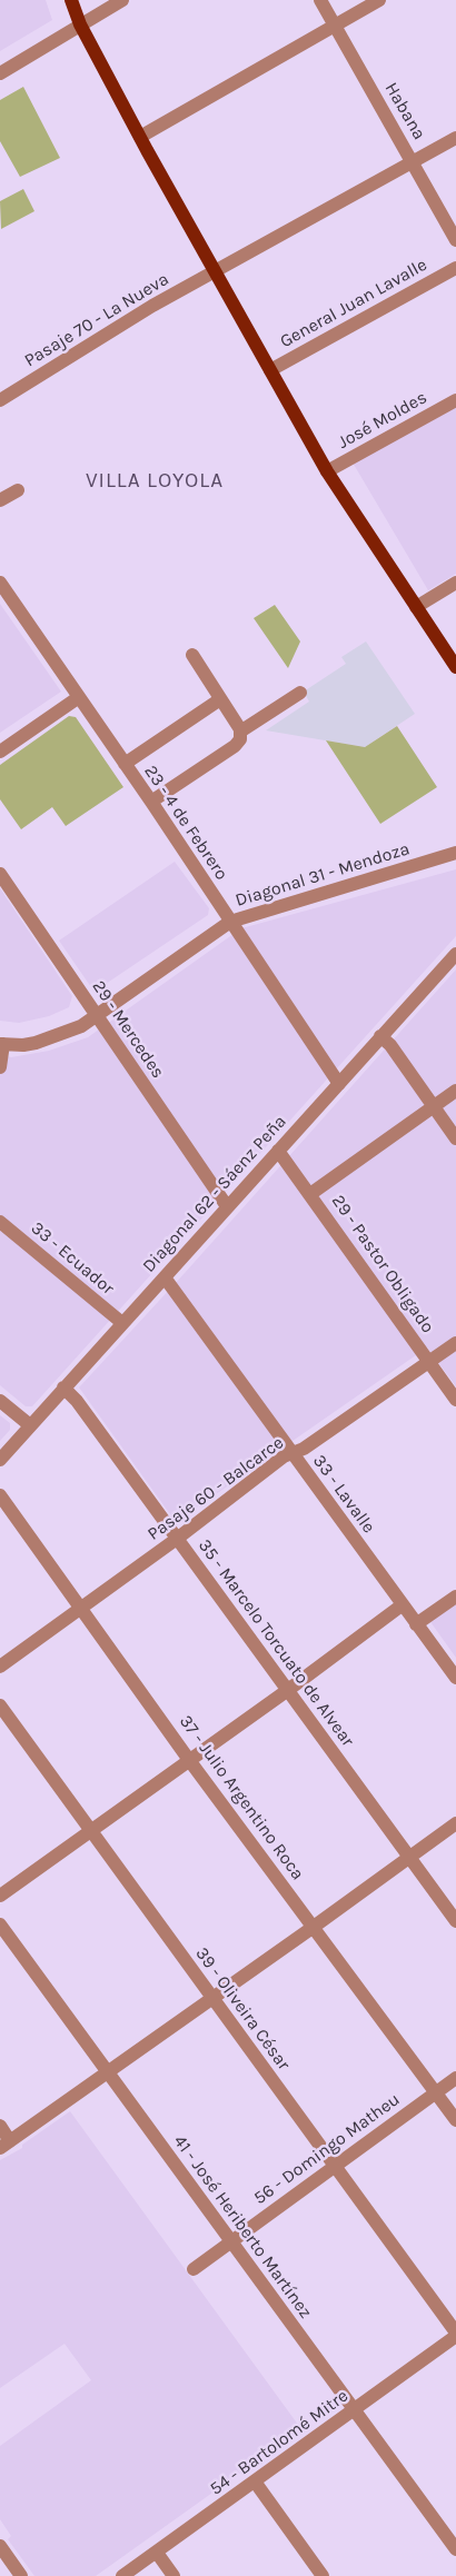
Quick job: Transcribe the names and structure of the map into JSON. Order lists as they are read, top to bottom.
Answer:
{
  "streets": {
    "street": [
      "Habana",
      "General Juan Lavalle",
      "Pasaje 70 - La Nueva",
      "José Moldes",
      "23 - 4 de Febrero",
      "Diagonal 31 - Mendoza",
      "29 - Mercedes",
      "Diagonal 62 - Sáenz Peña",
      "33 - Ecuador",
      "29 - Pastor Obligado",
      "Pasaje 60 - Balcarce",
      "33 - Lavalle",
      "35 - Marcelo Torcuato de Alvear",
      "37 - Julio Argentino Roca",
      "39 - Oliveira César",
      "56 - Domingo Matheu",
      "41 - José Heriberto Martínez",
      "54 - Bartolomé Mitre"
    ]
  },
  "crossings": [
    ["Habana", "Pasaje 70 - La Nueva"],
    ["23 - 4 de Febrero", "Diagonal 31 - Mendoza"],
    ["23 - 4 de Febrero", "Diagonal 62 - Sáenz Peña"],
    ["Diagonal 31 - Mendoza", "29 - Mercedes"],
    ["29 - Mercedes", "Diagonal 62 - Sáenz Peña"],
    ["Diagonal 62 - Sáenz Peña", "33 - Ecuador"],
    ["Diagonal 62 - Sáenz Peña", "29 - Pastor Obligado"],
    ["Diagonal 62 - Sáenz Peña", "33 - Lavalle"],
    ["Diagonal 62 - Sáenz Peña", "35 - Marcelo Torcuato de Alvear"],
    ["29 - Pastor Obligado", "Pasaje 60 - Balcarce"],
    ["Pasaje 60 - Balcarce", "33 - Lavalle"],
    ["Pasaje 60 - Balcarce", "35 - Marcelo Torcuato de Alvear"],
    ["Pasaje 60 - Balcarce", "37 - Julio Argentino Roca"],
    ["37 - Julio Argentino Roca", "56 - Domingo Matheu"],
    ["39 - Oliveira César", "56 - Domingo Matheu"],
    ["39 - Oliveira César", "54 - Bartolomé Mitre"],
    ["56 - Domingo Matheu", "41 - José Heriberto Martínez"],
    ["41 - José Heriberto Martínez", "54 - Bartolomé Mitre"]
  ],
  "districts": ["VILLA LOYOLA"]
}
